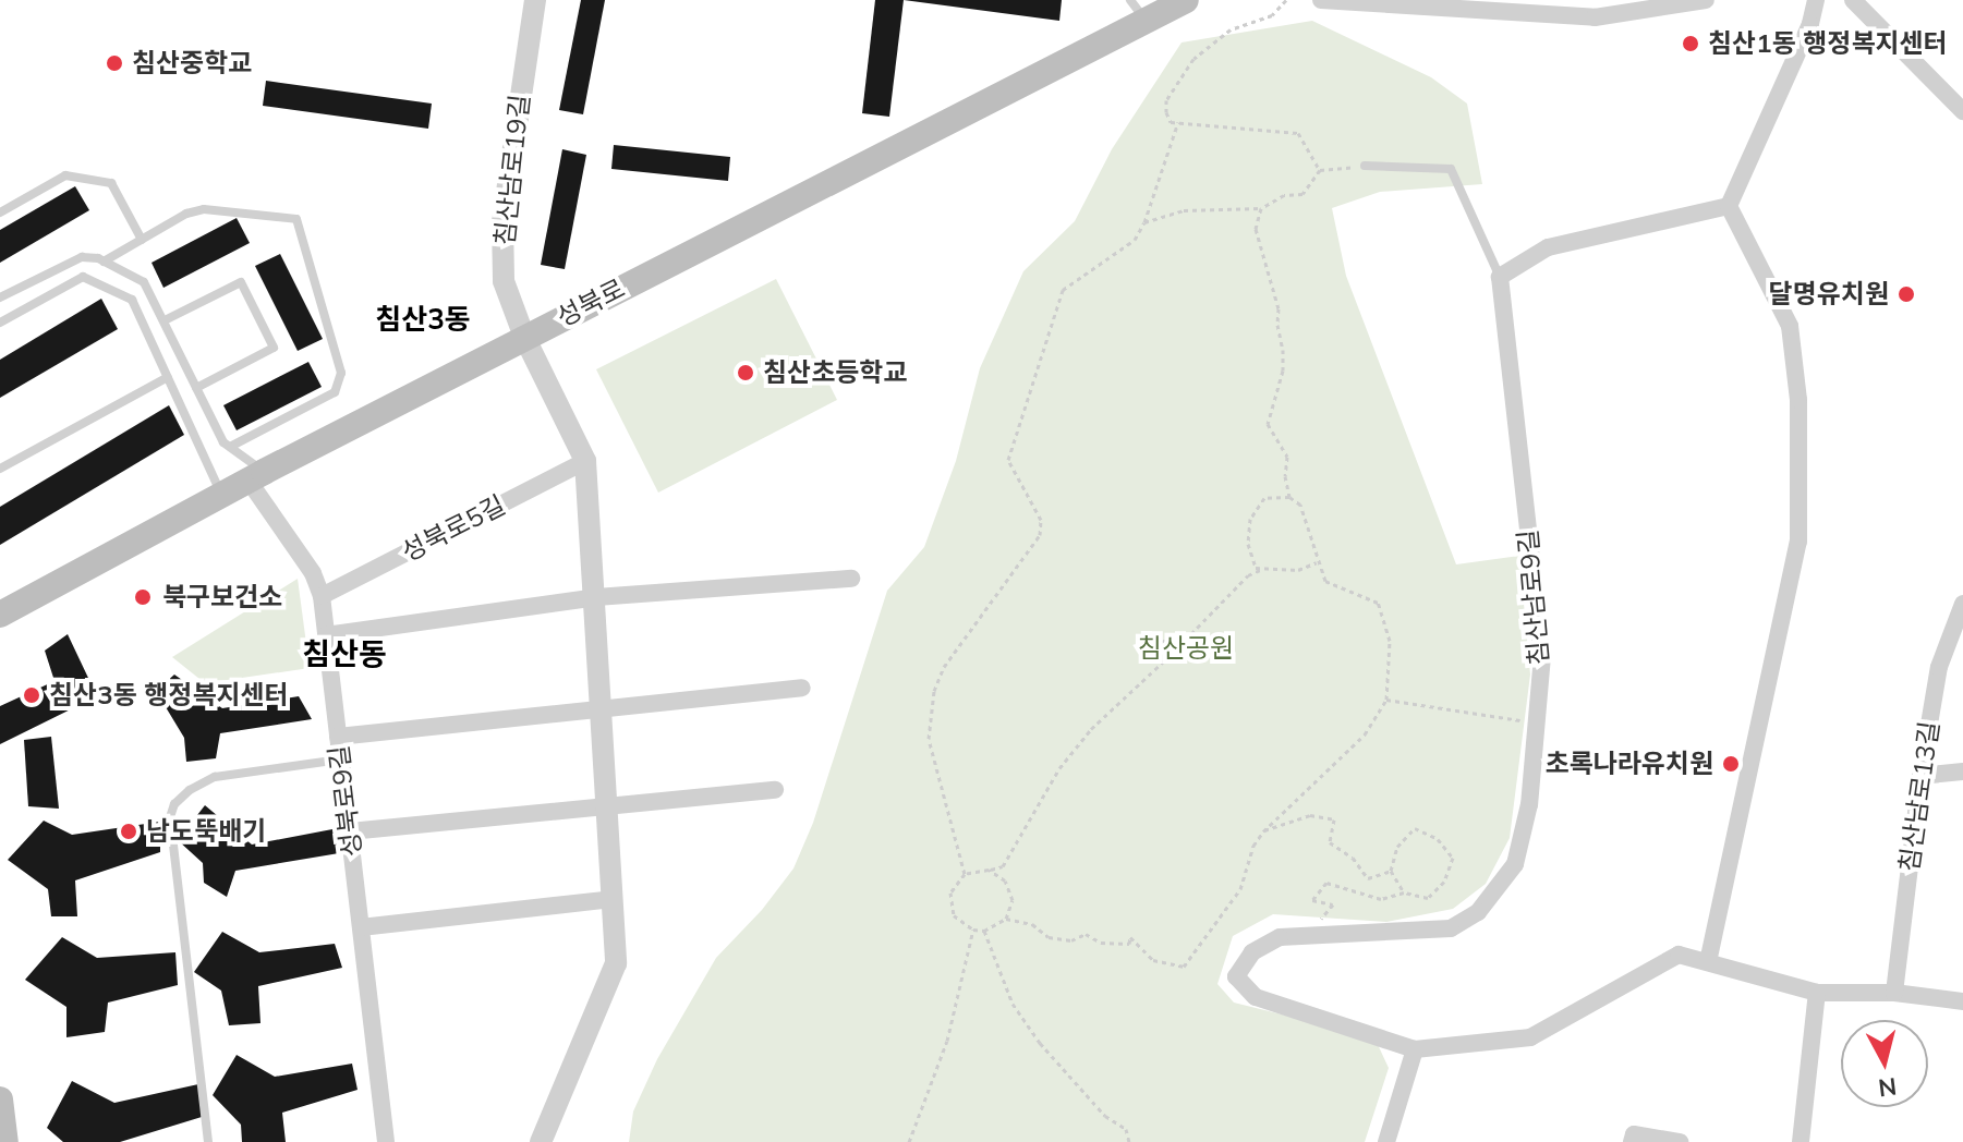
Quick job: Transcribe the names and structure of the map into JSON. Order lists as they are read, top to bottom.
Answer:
{
  "streets": {
    "main road": ["성북로"],
    "street": [
      "침산남로19길",
      "성북로5길",
      "침산남로9길",
      "침산남로13길",
      "성북로9길"
    ]
  },
  "crossings": [
    ["침산남로19길", "성북로"],
    ["성북로", "성북로9길"],
    ["성북로5길", "성북로9길"]
  ],
  "districts": ["침산3동", "침산동"],
  "parks": ["침산공원"],
  "places": [
    "침산1동 행정복지센터",
    "침산중학교",
    "달명유치원",
    "침산초등학교",
    "북구보건소",
    "침산3동 행정복지센터",
    "초록나라유치원",
    "남도뚝배기"
  ],
  "north": "bottom"
}
